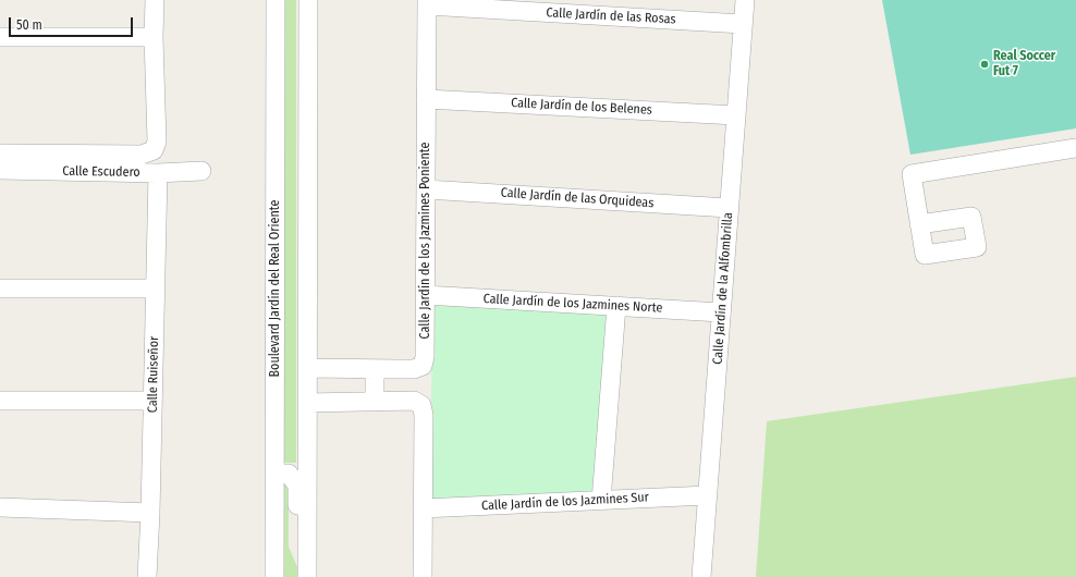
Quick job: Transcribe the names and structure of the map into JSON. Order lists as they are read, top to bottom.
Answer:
{
  "streets": {
    "street": [
      "Calle Jardín de las Rosas",
      "Calle Jardín de los Belenes",
      "Calle Escudero",
      "Calle Jardín de las Orquideas",
      "Calle Jardín de los Jazmines Poniente",
      "Boulevard Jardín del Real Oriente",
      "Calle Jardín de la Alfombrilla",
      "Calle Jardín de los Jazmines Norte",
      "Calle Ruiseñor",
      "Calle Jardín de los Jazmines Sur"
    ]
  },
  "crossings": [
    ["Calle Jardín de las Rosas", "Calle Jardín de los Jazmines Poniente"],
    ["Calle Jardín de las Rosas", "Calle Jardín de la Alfombrilla"],
    ["Calle Jardín de los Belenes", "Calle Jardín de los Jazmines Poniente"],
    ["Calle Jardín de los Belenes", "Calle Jardín de la Alfombrilla"],
    ["Calle Escudero", "Calle Ruiseñor"],
    ["Calle Jardín de las Orquideas", "Calle Jardín de los Jazmines Poniente"],
    ["Calle Jardín de las Orquideas", "Calle Jardín de la Alfombrilla"],
    ["Calle Jardín de los Jazmines Poniente", "Calle Jardín de los Jazmines Norte"],
    ["Calle Jardín de la Alfombrilla", "Calle Jardín de los Jazmines Norte"],
    ["Calle Jardín de la Alfombrilla", "Calle Jardín de los Jazmines Sur"]
  ],
  "places": ["Real Soccer Fut 7"],
  "scale_bar": "50 m"
}
